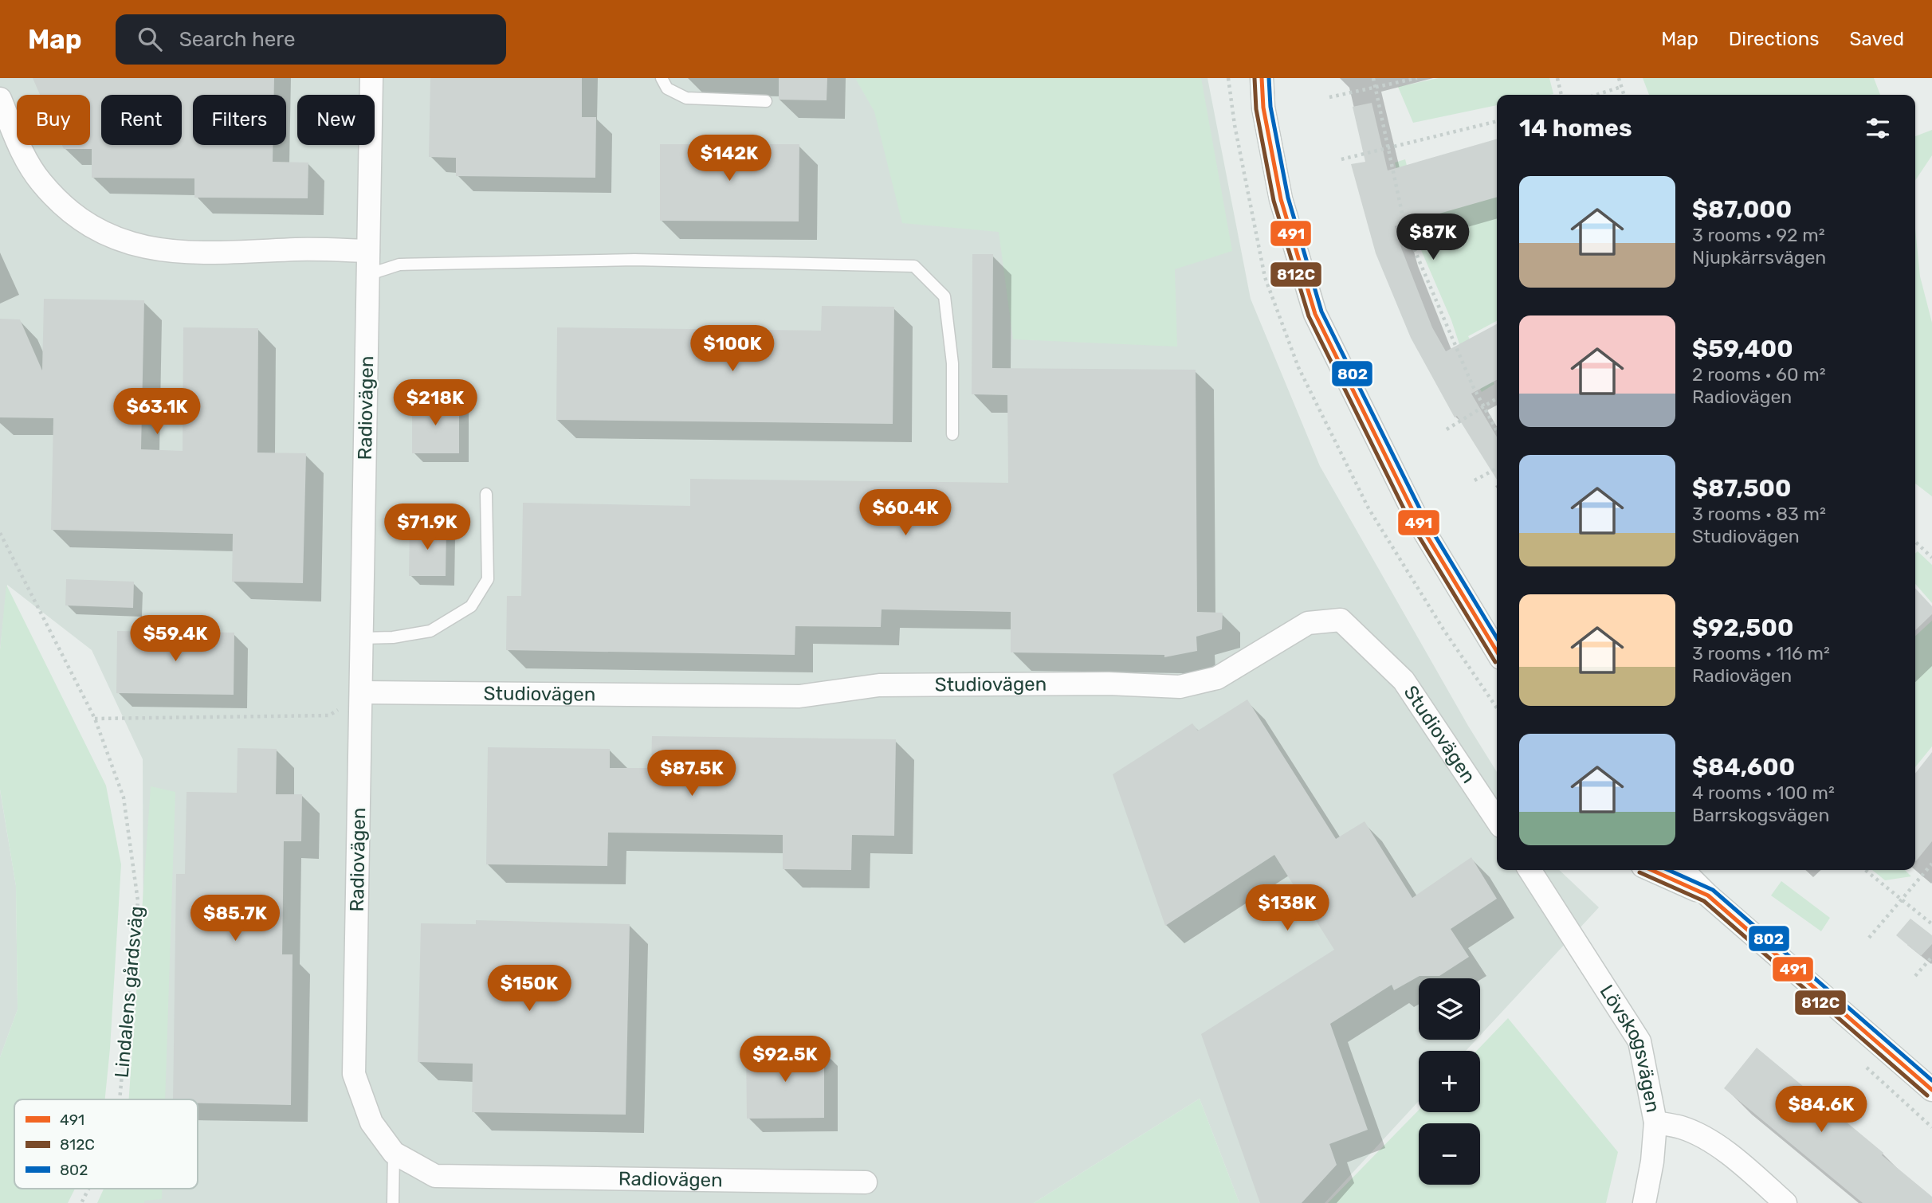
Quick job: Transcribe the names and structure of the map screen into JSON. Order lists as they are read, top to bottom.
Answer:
{
  "streets": {
    "street": ["Radiovägen", "Studiovägen", "Lövskogsvägen"],
    "path": ["Lindalens gårdsväg"]
  },
  "crossings": [
    ["Radiovägen", "Studiovägen"]
  ],
  "lines": ["transit line 491", "transit line 812C", "transit line 802"],
  "legend": ["491", "812C", "802"],
  "page": {
    "header": "Map",
    "search": "Search here",
    "nav": ["Map", "Directions", "Saved"],
    "chip": [
      "Buy",
      "Rent",
      "Filters",
      "New"
    ],
    "heading": "14 homes",
    "price": [
      "$142K",
      "$87K",
      "$100K",
      "$218K",
      "$63.1K",
      "$60.4K",
      "$71.9K",
      "$59.4K",
      "$87.5K",
      "$138K",
      "$85.7K",
      "$150K",
      "$92.5K",
      "$84.6K"
    ],
    "list": [
      {
        "name": "$87,000",
        "note": "3 rooms · 92 m² · Njupkärrsvägen"
      },
      {
        "name": "$59,400",
        "note": "2 rooms · 60 m² · Radiovägen"
      },
      {
        "name": "$87,500",
        "note": "3 rooms · 83 m² · Studiovägen"
      },
      {
        "name": "$92,500",
        "note": "3 rooms · 116 m² · Radiovägen"
      },
      {
        "name": "$84,600",
        "note": "4 rooms · 100 m² · Barrskogsvägen"
      }
    ],
    "map_buttons": ["+", "−"]
  }
}
